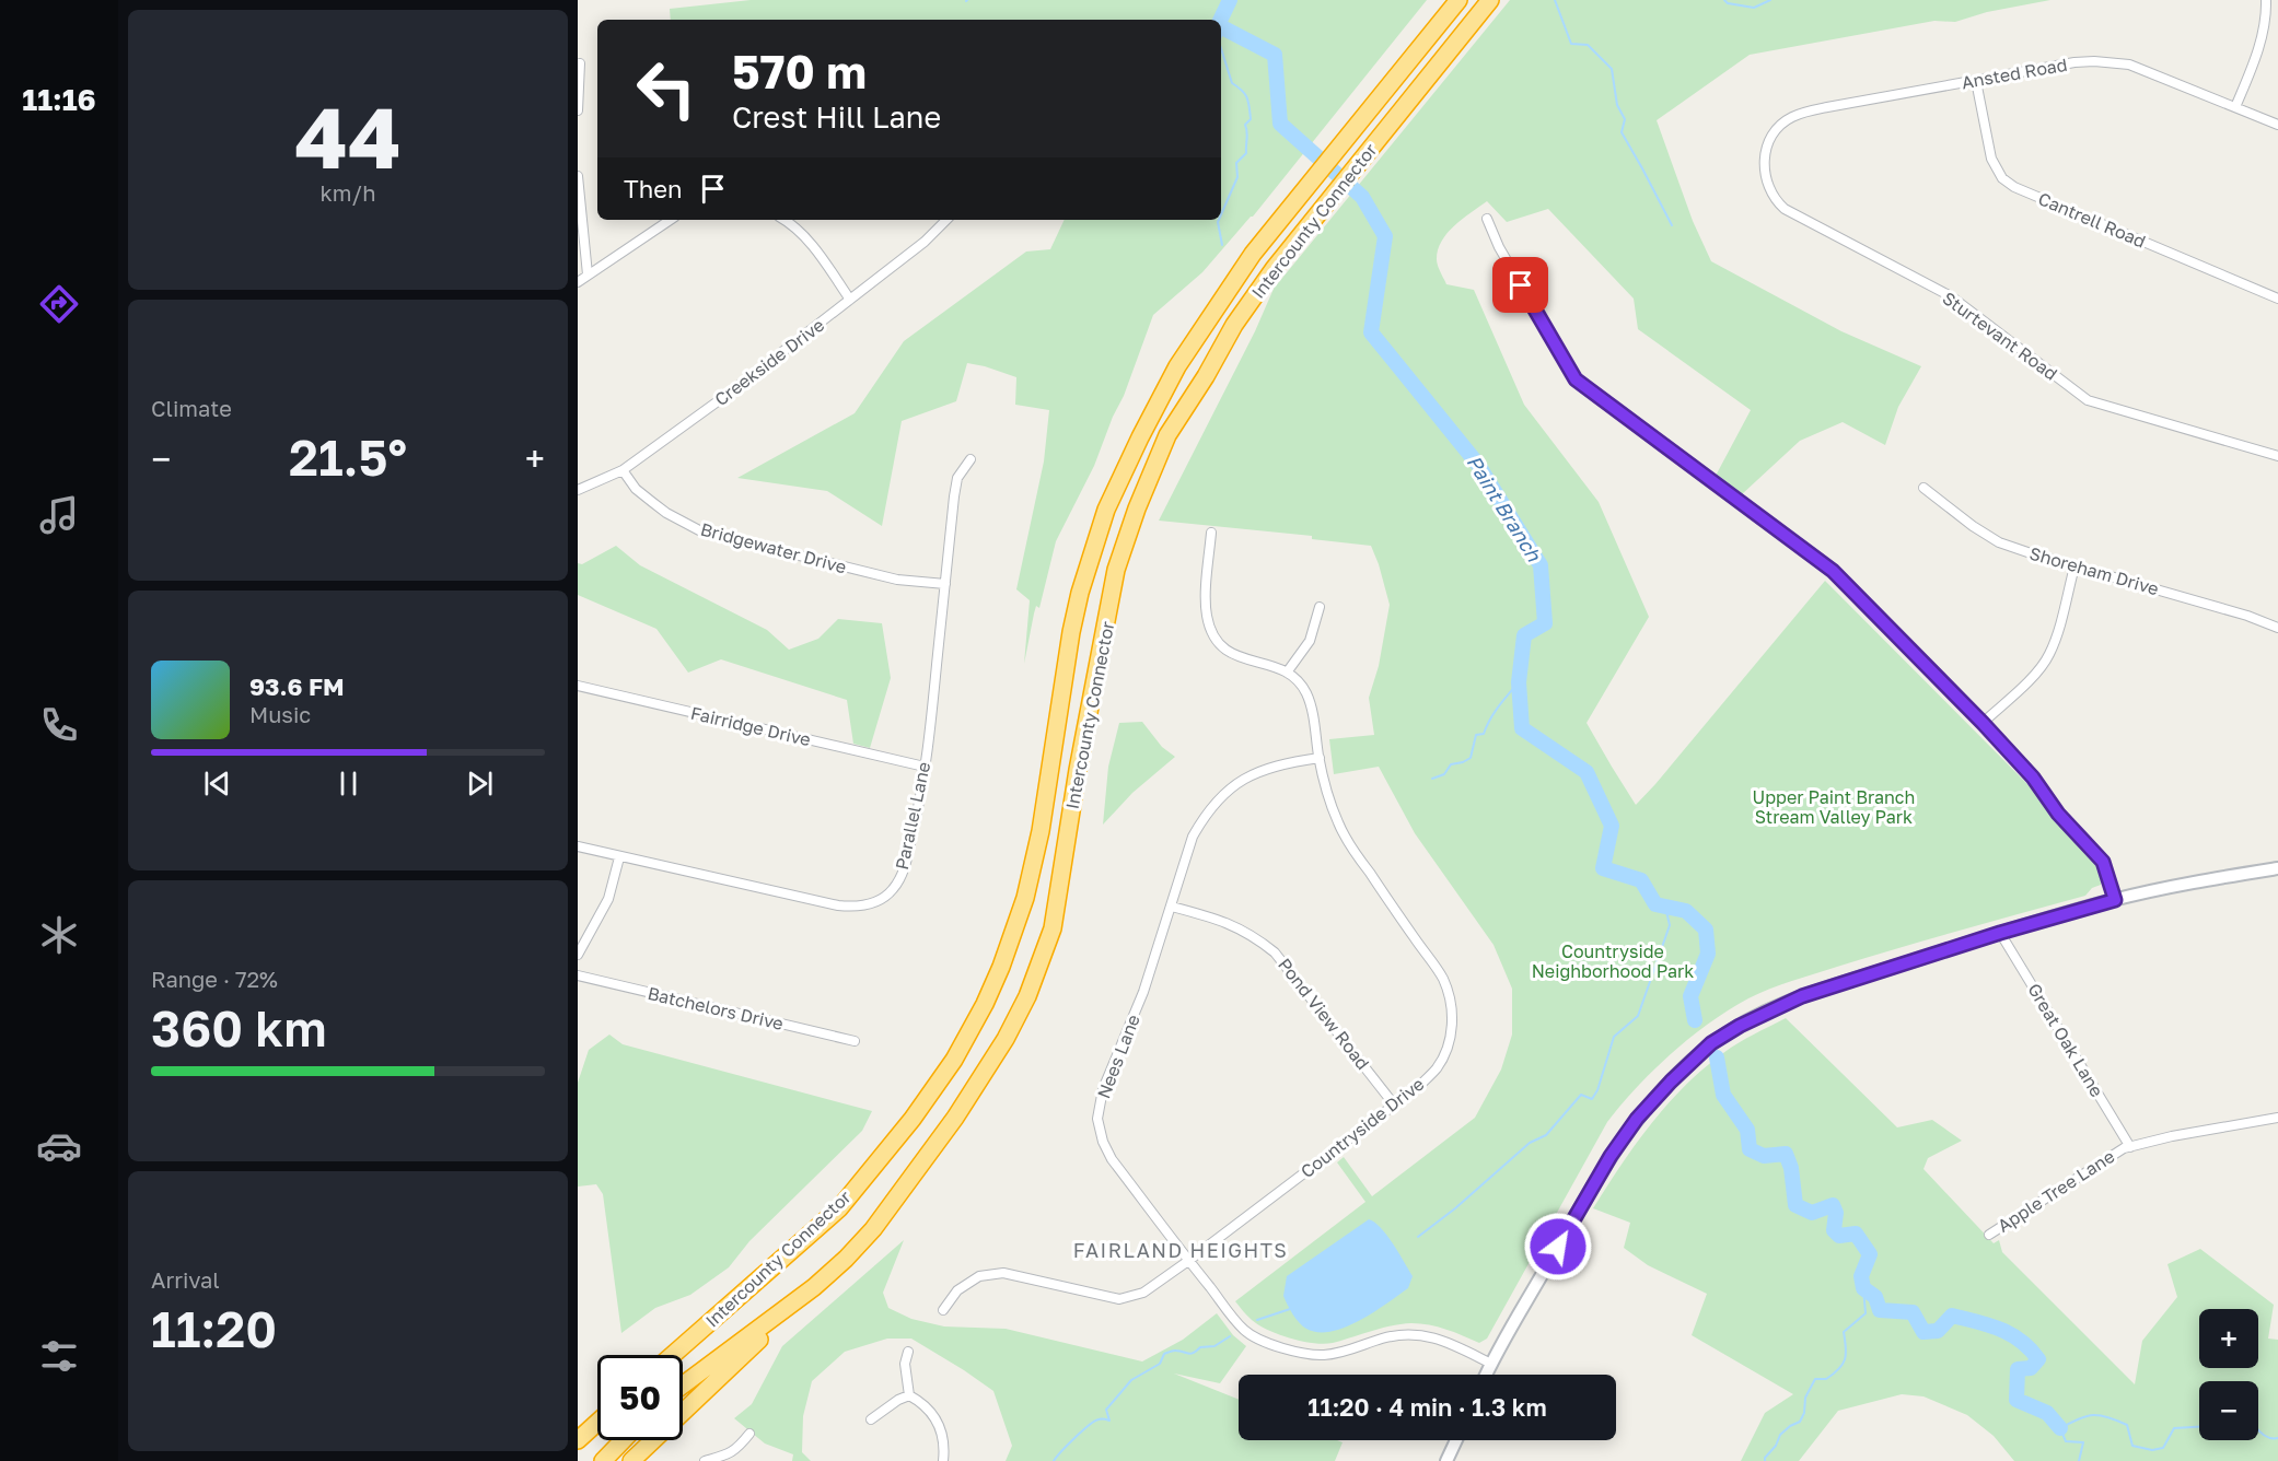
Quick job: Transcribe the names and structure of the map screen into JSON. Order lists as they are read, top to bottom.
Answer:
{
  "streets": {
    "highway": ["Intercounty Connector"],
    "street": [
      "Ansted Road",
      "Cantrell Road",
      "Sturtevant Road",
      "Creekside Drive",
      "Bridgewater Drive",
      "Shoreham Drive",
      "Fairridge Drive",
      "Parallel Lane",
      "Batchelors Drive",
      "Pond View Road",
      "Great Oak Lane",
      "Nees Lane",
      "Countryside Drive",
      "Apple Tree Lane"
    ]
  },
  "crossings": [
    ["Ansted Road", "Cantrell Road"],
    ["Ansted Road", "Sturtevant Road"],
    ["Creekside Drive", "Bridgewater Drive"],
    ["Bridgewater Drive", "Parallel Lane"],
    ["Fairridge Drive", "Parallel Lane"],
    ["Pond View Road", "Nees Lane"],
    ["Pond View Road", "Countryside Drive"],
    ["Great Oak Lane", "Apple Tree Lane"],
    ["Nees Lane", "Countryside Drive"]
  ],
  "districts": ["FAIRLAND HEIGHTS"],
  "water": ["Paint Branch"],
  "parks": ["Upper Paint Branch Stream Valley Park", "Countryside Neighborhood Park"],
  "page": {
    "tabs": "11:16",
    "tile": [
      ["44", "km/h"],
      "Climate",
      ["Range · 72%", "360 km"],
      ["Arrival", "11:20"]
    ],
    "turn": ["570 m", "Crest Hill Lane"],
    "then": "Then",
    "heat": ["−", "21.5°", "+"],
    "song": ["93.6 FM", "Music"],
    "map_buttons": ["+", "−"],
    "limit": "50",
    "trip": "11:20 · 4 min · 1.3 km"
  }
}
